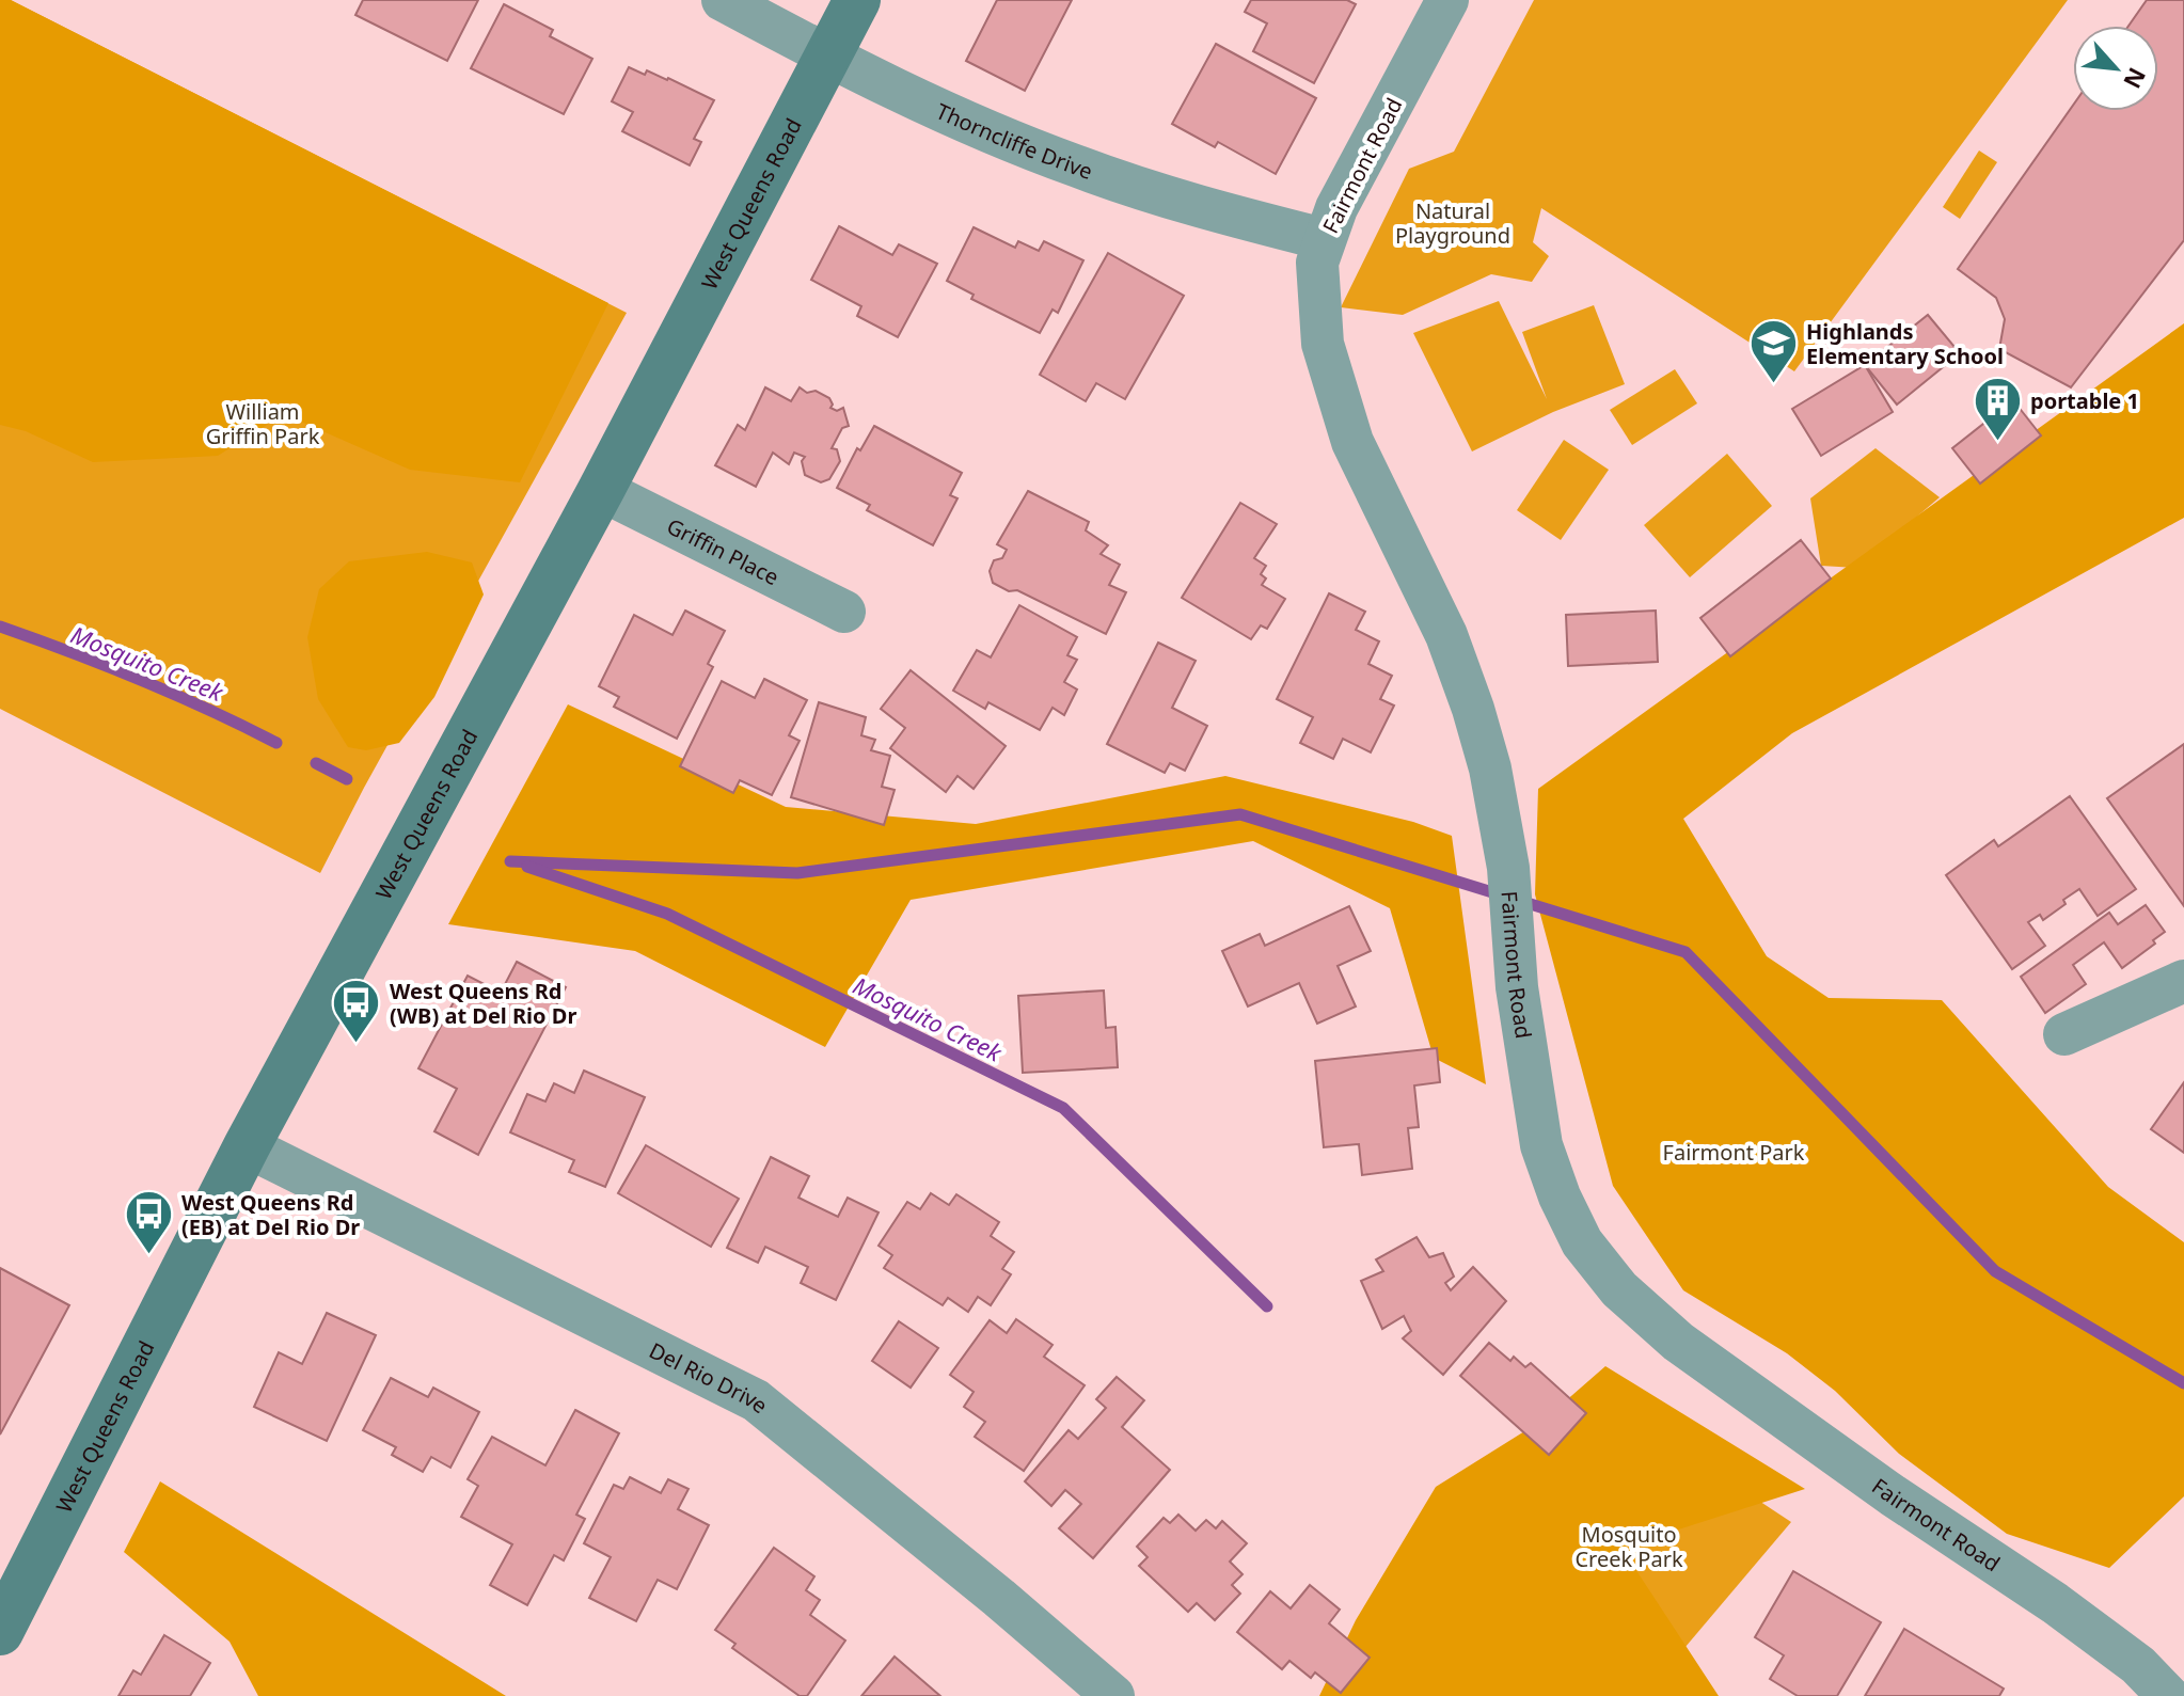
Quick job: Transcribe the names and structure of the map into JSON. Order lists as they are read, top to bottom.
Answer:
{
  "streets": {
    "main road": ["West Queens Road"],
    "street": [
      "Thorncliffe Drive",
      "Fairmont Road",
      "Griffin Place",
      "Del Rio Drive"
    ]
  },
  "crossings": [
    ["Thorncliffe Drive", "Fairmont Road"],
    ["Thorncliffe Drive", "West Queens Road"],
    ["West Queens Road", "Griffin Place"],
    ["West Queens Road", "Del Rio Drive"]
  ],
  "water": ["Mosquito Creek"],
  "parks": [
    "Natural Playground",
    "William Griffin Park",
    "Fairmont Park",
    "Mosquito Creek Park"
  ],
  "places": {
    "school or university": ["Highlands Elementary School"],
    "building": ["portable 1"],
    "bus stop": ["West Queens Rd (WB) at Del Rio Dr", "West Queens Rd (EB) at Del Rio Dr"]
  },
  "north": "bottom right"
}
